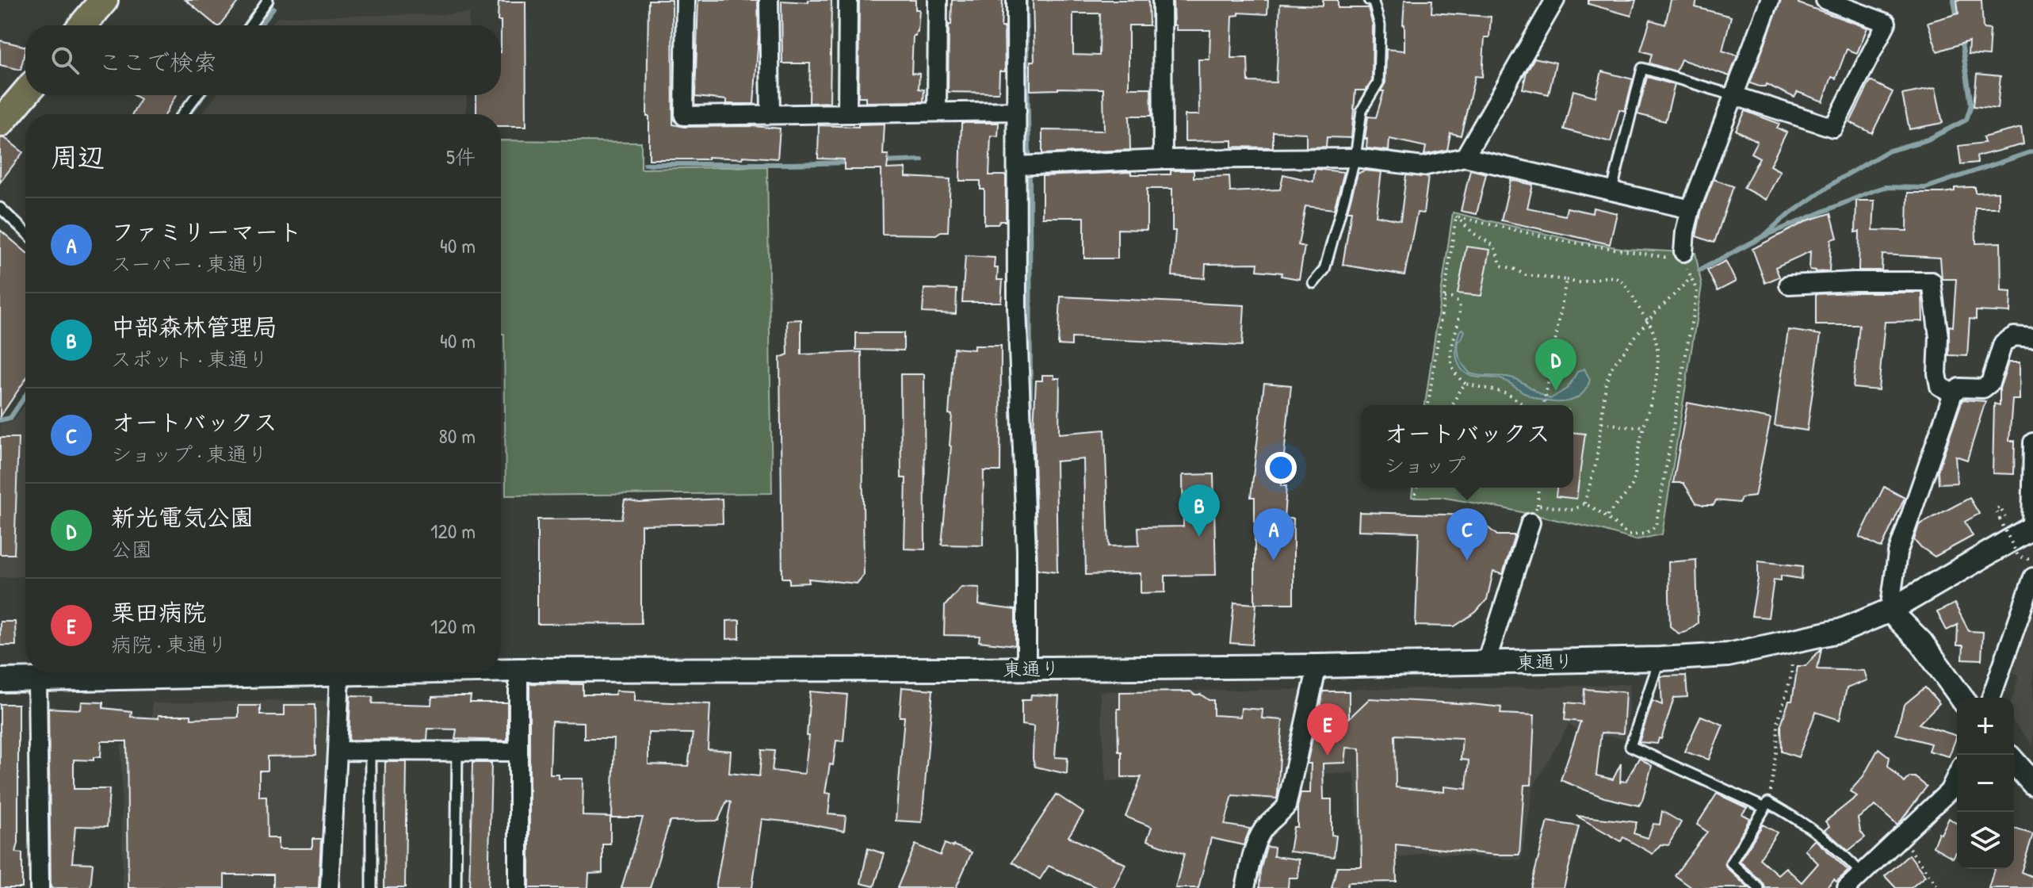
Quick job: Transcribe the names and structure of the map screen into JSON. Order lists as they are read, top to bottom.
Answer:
{
  "streets": {
    "street": ["東通り"]
  },
  "page": {
    "search": "ここで検索",
    "heading": ["周辺", "5件"],
    "list": [
      {
        "mark": "A",
        "name": "ファミリーマート",
        "note": "スーパー · 東通り",
        "value": "40 m"
      },
      {
        "mark": "B",
        "name": "中部森林管理局",
        "note": "スポット · 東通り",
        "value": "40 m"
      },
      {
        "mark": "C",
        "name": "オートバックス",
        "note": "ショップ · 東通り",
        "value": "80 m"
      },
      {
        "mark": "D",
        "name": "新光電気公園",
        "note": "公園",
        "value": "120 m"
      },
      {
        "mark": "E",
        "name": "栗田病院",
        "note": "病院 · 東通り",
        "value": "120 m"
      }
    ],
    "pins": [
      "D",
      "B",
      "A",
      "C",
      "E"
    ],
    "popup": ["オートバックス", "ショップ"],
    "map_buttons": ["+", "−"]
  }
}
